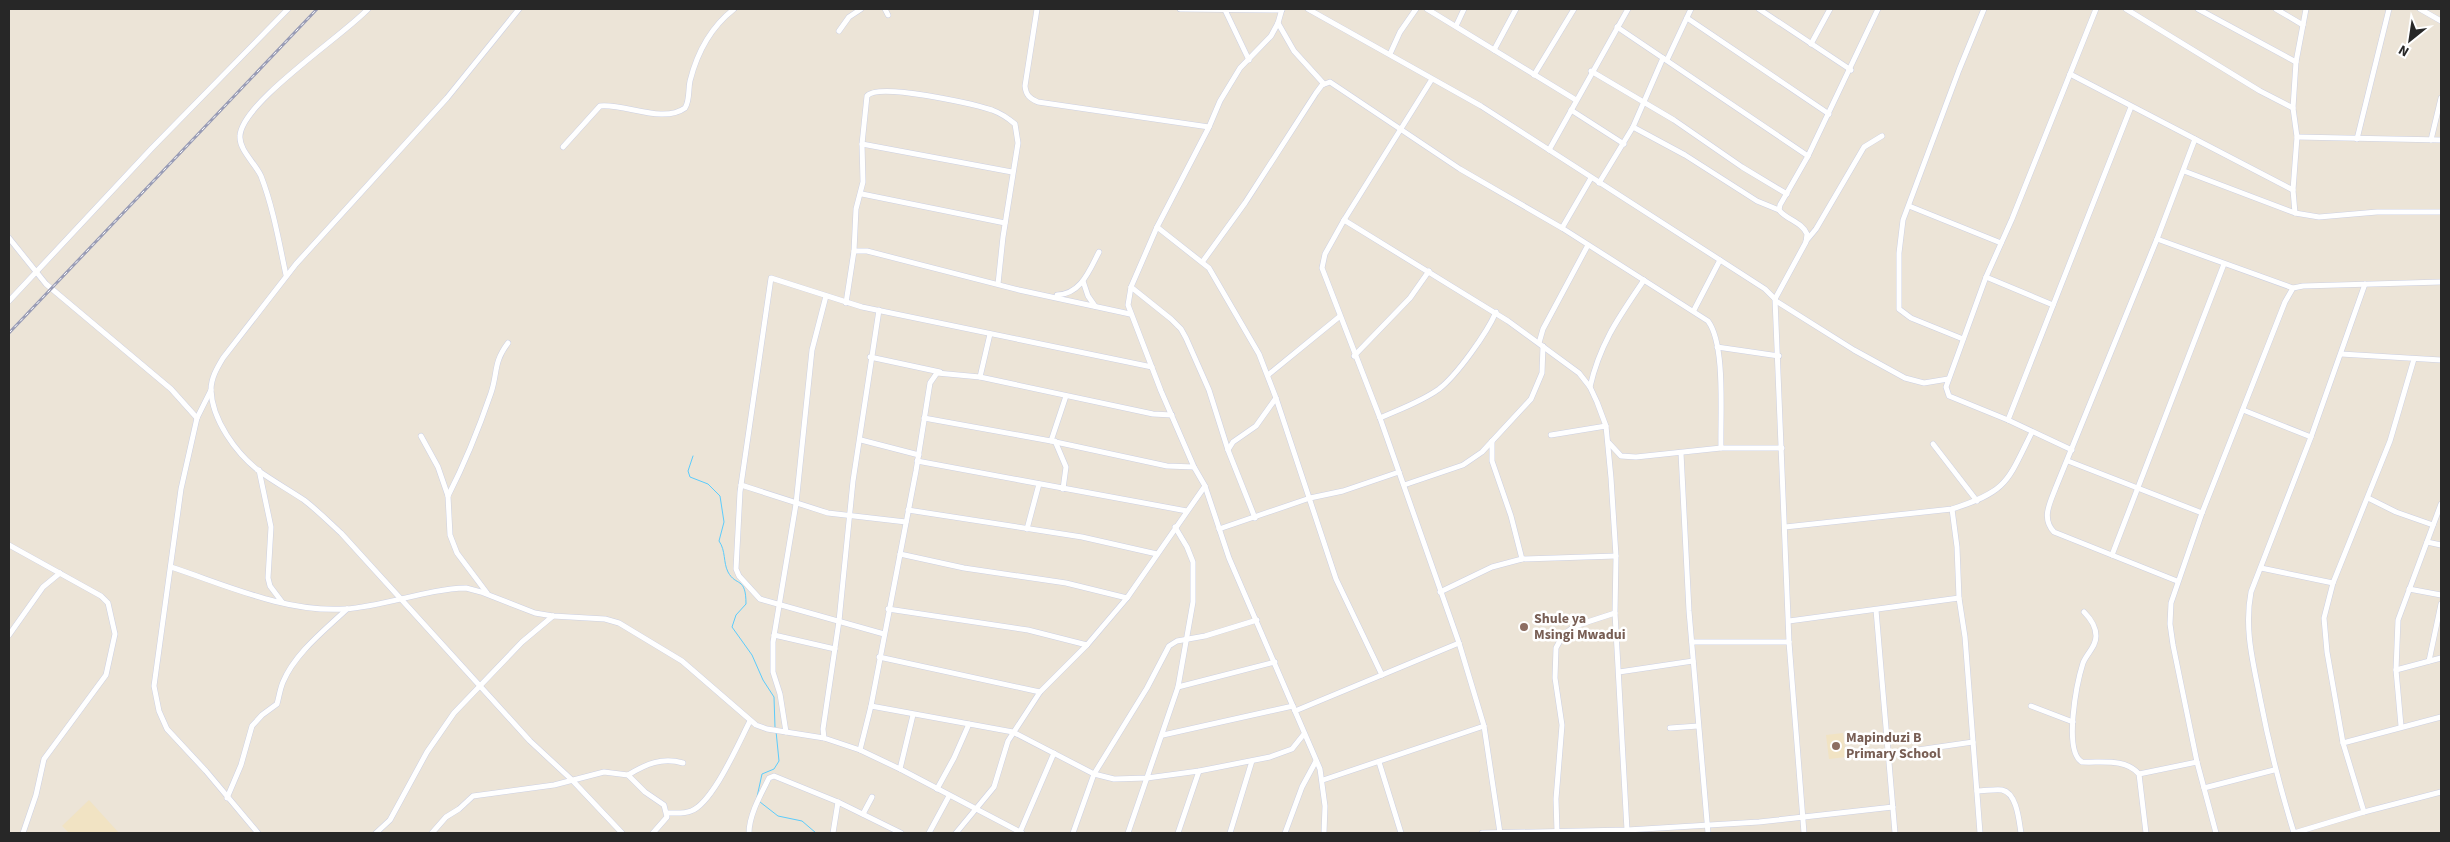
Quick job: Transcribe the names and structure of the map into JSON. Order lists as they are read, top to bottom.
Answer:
{
  "places": ["Shule ya Msingi Mwadui", "Mapinduzi B Primary School"],
  "north": "bottom left"
}
